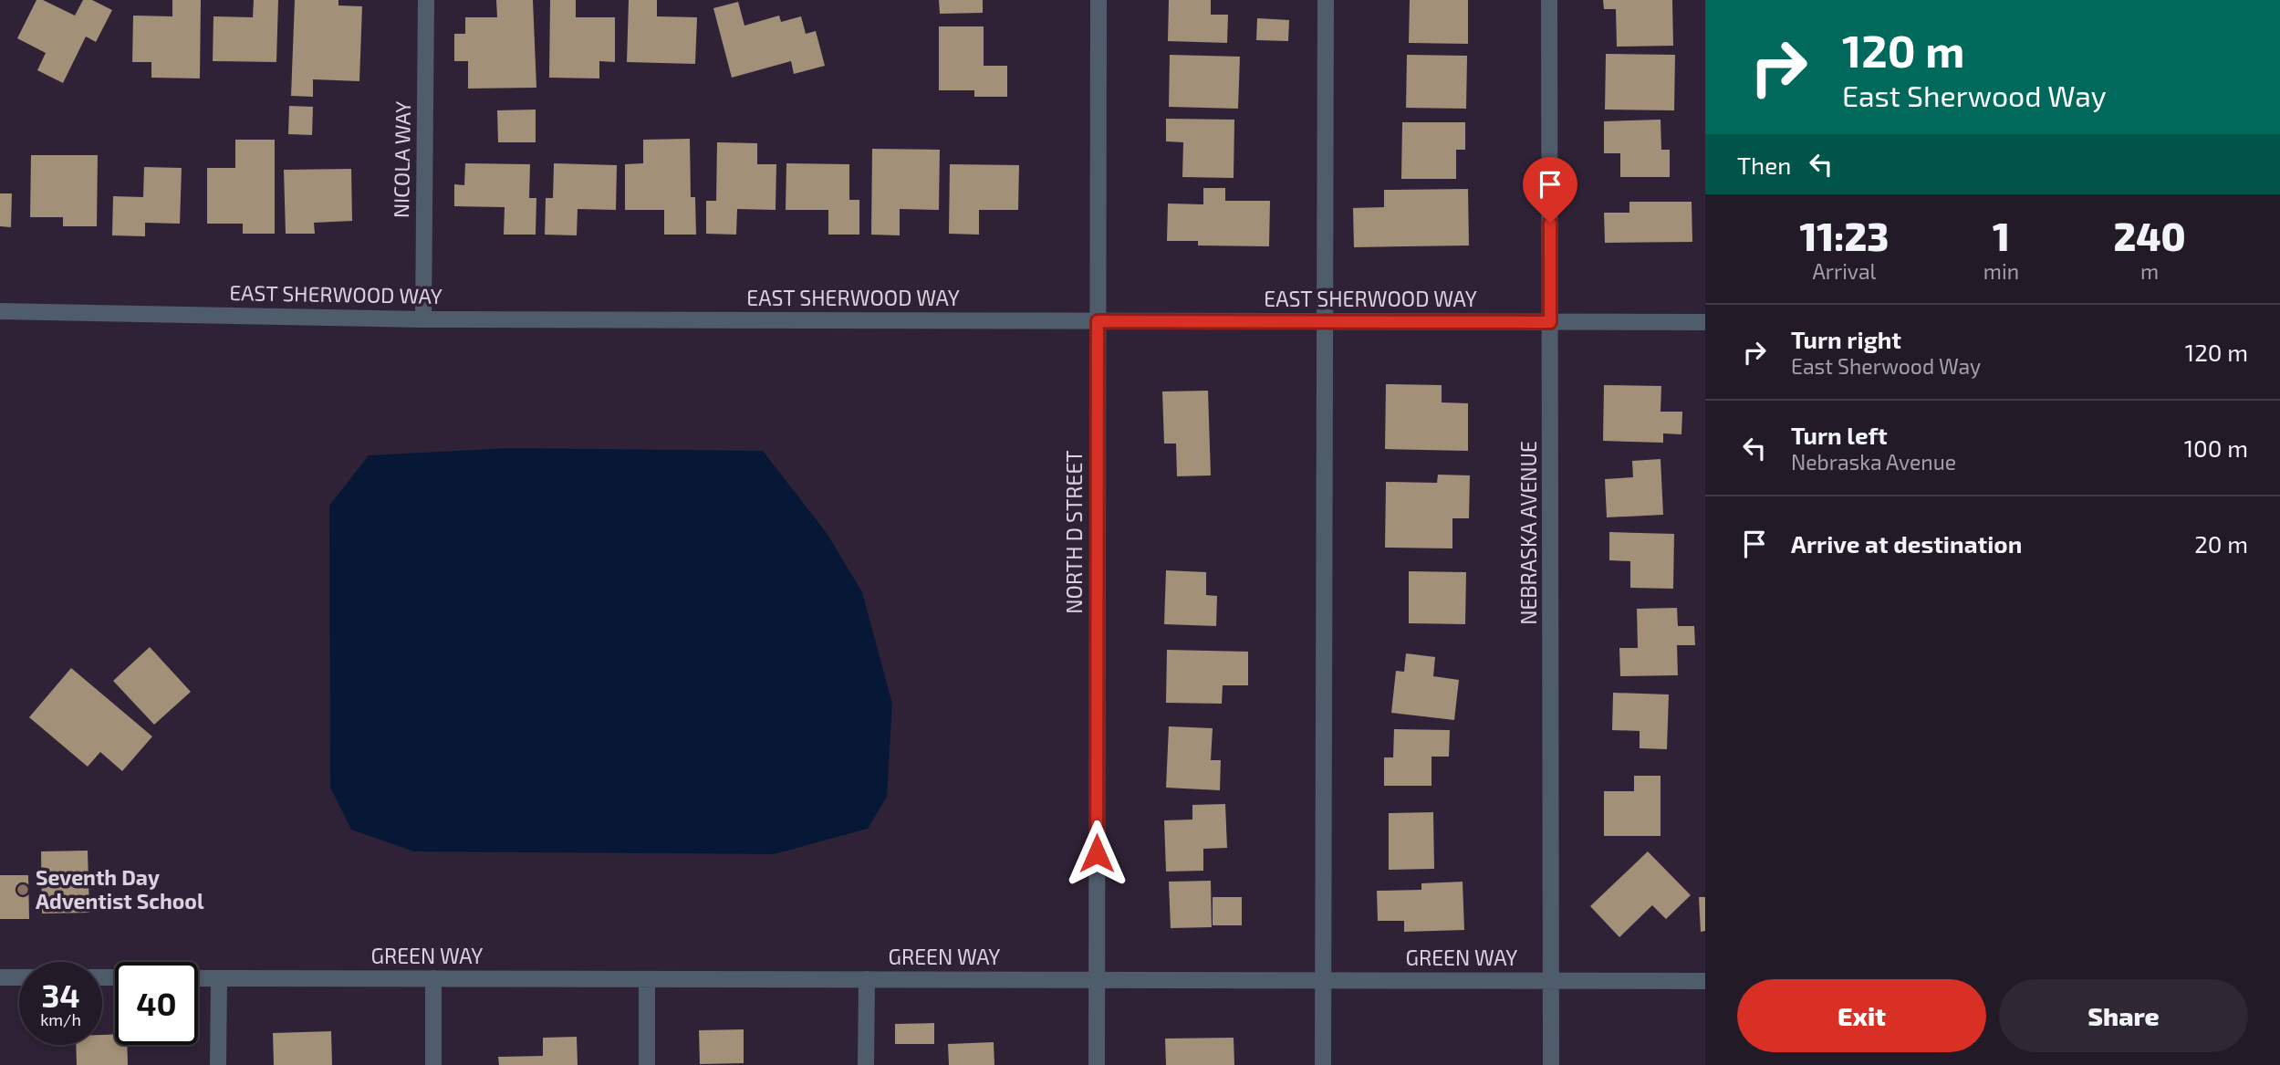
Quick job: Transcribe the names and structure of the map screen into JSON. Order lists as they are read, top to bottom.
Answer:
{
  "streets": {
    "street": [
      "NICOLA WAY",
      "EAST SHERWOOD WAY",
      "NORTH D STREET",
      "NEBRASKA AVENUE",
      "GREEN WAY"
    ]
  },
  "crossings": [
    ["NICOLA WAY", "EAST SHERWOOD WAY"],
    ["EAST SHERWOOD WAY", "NORTH D STREET"],
    ["EAST SHERWOOD WAY", "NEBRASKA AVENUE"],
    ["NORTH D STREET", "GREEN WAY"],
    ["NEBRASKA AVENUE", "GREEN WAY"]
  ],
  "places": ["Seventh Day Adventist School"],
  "page": {
    "turn": ["120 m", "East Sherwood Way"],
    "then": "Then",
    "eta": [
      "11:23",
      "Arrival",
      "1",
      "min",
      "240",
      "m"
    ],
    "list": [
      {
        "name": "Turn right",
        "note": "East Sherwood Way",
        "value": "120 m"
      },
      {
        "name": "Turn left",
        "note": "Nebraska Avenue",
        "value": "100 m"
      },
      {
        "name": "Arrive at destination",
        "value": "20 m"
      }
    ],
    "speed": "34 km/h",
    "limit": "40",
    "buttons": ["Exit", "Share"]
  }
}
